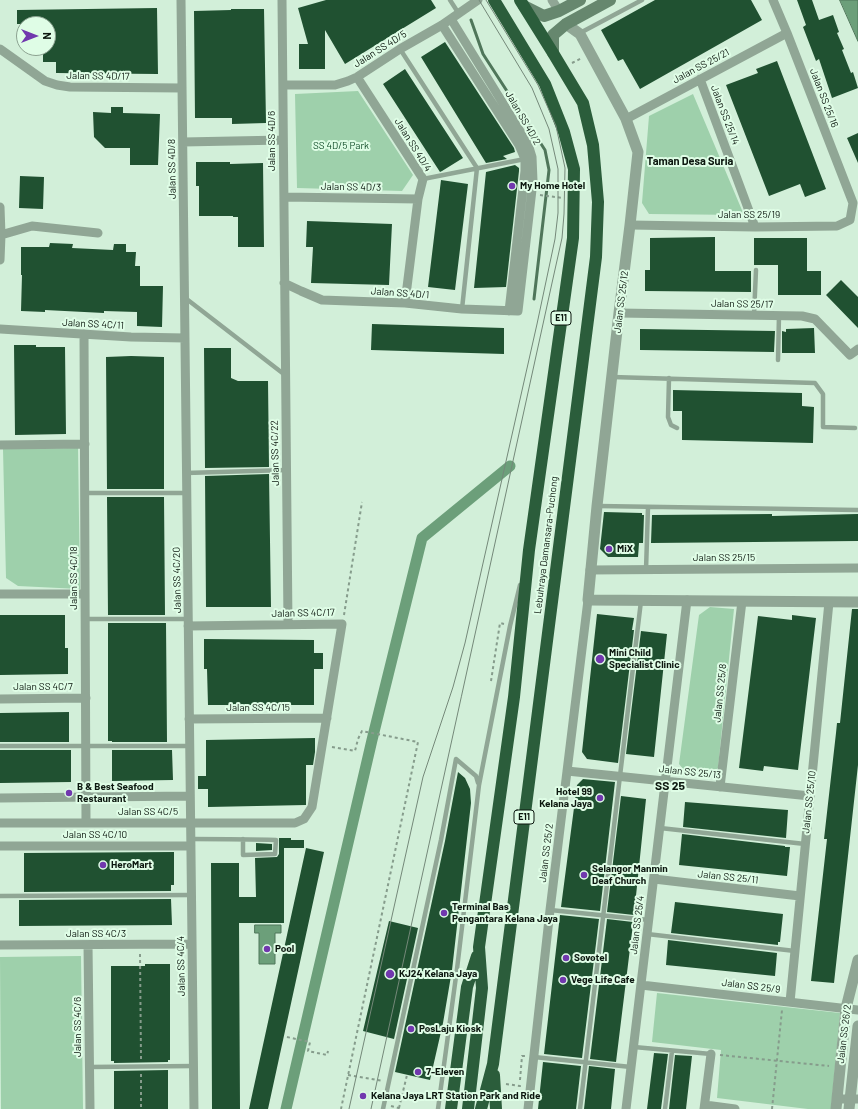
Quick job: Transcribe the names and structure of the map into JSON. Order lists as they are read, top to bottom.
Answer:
{
  "streets": {
    "highway": ["E11", "Lebuhraya Damansara–Puchong"],
    "street": [
      "Jalan SS 4D/5",
      "Jalan SS 25/21",
      "Jalan SS 4D/17",
      "Jalan SS 25/16",
      "Jalan SS 25/14",
      "Jalan SS 4D/2",
      "Jalan SS 4D/6",
      "Jalan SS 4D/4",
      "Jalan SS 4D/8",
      "Jalan SS 4D/3",
      "Jalan SS 25/19",
      "Jalan SS 4D/1",
      "Jalan SS 25/12",
      "Jalan SS 25/17",
      "Jalan SS 4C/11",
      "Jalan SS 4C/22",
      "Jalan SS 25/15",
      "Jalan SS 4C/18",
      "Jalan SS 4C/20",
      "Jalan SS 4C/17",
      "Jalan SS 4C/7",
      "Jalan SS 25/8",
      "Jalan SS 4C/15",
      "Jalan SS 25/13",
      "Jalan SS 25/10",
      "Jalan SS 4C/5",
      "Jalan SS 4C/10",
      "Jalan SS 25/2",
      "Jalan SS 25/11",
      "Jalan SS 25/4",
      "Jalan SS 4C/3",
      "Jalan SS 4C/4",
      "Jalan SS 25/9",
      "Jalan SS 4C/6",
      "Jalan SS 26/2"
    ]
  },
  "crossings": [
    ["Jalan SS 4D/5", "Jalan SS 4D/2"],
    ["Jalan SS 4D/5", "Jalan SS 4D/6"],
    ["Jalan SS 4D/5", "Jalan SS 4D/4"],
    ["Jalan SS 25/21", "Jalan SS 25/16"],
    ["Jalan SS 25/21", "Jalan SS 25/14"],
    ["Jalan SS 25/21", "Jalan SS 25/12"],
    ["Jalan SS 4D/17", "Jalan SS 4D/8"],
    ["Jalan SS 25/16", "Jalan SS 25/19"],
    ["Jalan SS 25/14", "Jalan SS 25/19"],
    ["Jalan SS 4D/2", "Jalan SS 4D/1"],
    ["Jalan SS 4D/6", "Jalan SS 4D/3"],
    ["Jalan SS 4D/6", "Jalan SS 4D/1"],
    ["Jalan SS 4D/6", "Jalan SS 4C/22"],
    ["Jalan SS 4D/4", "Jalan SS 4D/3"],
    ["Jalan SS 4D/4", "Jalan SS 4D/1"],
    ["Jalan SS 4D/8", "Jalan SS 4C/11"],
    ["Jalan SS 4D/8", "Jalan SS 4C/20"],
    ["Jalan SS 25/19", "Jalan SS 25/12"],
    ["Jalan SS 4D/1", "Jalan SS 4C/22"],
    ["Jalan SS 25/12", "Jalan SS 25/17"],
    ["Jalan SS 25/12", "Jalan SS 25/15"],
    ["Jalan SS 25/12", "Jalan SS 25/2"],
    ["Jalan SS 4C/11", "Jalan SS 4C/18"],
    ["Jalan SS 4C/11", "Jalan SS 4C/20"],
    ["Jalan SS 4C/22", "Jalan SS 4C/17"],
    ["Jalan SS 4C/18", "Jalan SS 4C/7"],
    ["Jalan SS 4C/18", "Jalan SS 4C/5"],
    ["Jalan SS 4C/20", "Jalan SS 4C/17"],
    ["Jalan SS 4C/20", "Jalan SS 4C/15"],
    ["Jalan SS 4C/20", "Jalan SS 4C/5"],
    ["Jalan SS 4C/20", "Jalan SS 4C/4"],
    ["Jalan SS 25/8", "Jalan SS 25/13"],
    ["Jalan SS 25/13", "Jalan SS 25/10"],
    ["Jalan SS 25/13", "Jalan SS 25/2"],
    ["Jalan SS 25/13", "Jalan SS 25/4"],
    ["Jalan SS 25/10", "Jalan SS 25/11"],
    ["Jalan SS 25/10", "Jalan SS 25/9"],
    ["Jalan SS 4C/5", "Jalan SS 4C/4"],
    ["Jalan SS 4C/10", "Jalan SS 4C/4"],
    ["Jalan SS 25/11", "Jalan SS 25/4"],
    ["Jalan SS 25/4", "Jalan SS 25/9"],
    ["Jalan SS 4C/3", "Jalan SS 4C/4"],
    ["Jalan SS 4C/3", "Jalan SS 4C/6"],
    ["Jalan SS 25/9", "Jalan SS 26/2"]
  ],
  "districts": ["Taman Desa Suria", "SS 25"],
  "parks": ["SS 4D/5 Park"],
  "places": [
    "My Home Hotel",
    "MiX",
    "Mini Child Specialist Clinic",
    "B & Best Seafood Restaurant",
    "Hotel 99 Kelana Jaya",
    "HeroMart",
    "Selangor Manmin Deaf Church",
    "Terminal Bas Pengantara Kelana Jaya",
    "Pool",
    "Sovotel",
    "KJ24 Kelana Jaya",
    "Vege Life Cafe",
    "PosLaju Kiosk",
    "7-Eleven",
    "Kelana Jaya LRT Station Park and Ride"
  ],
  "north": "right"
}
